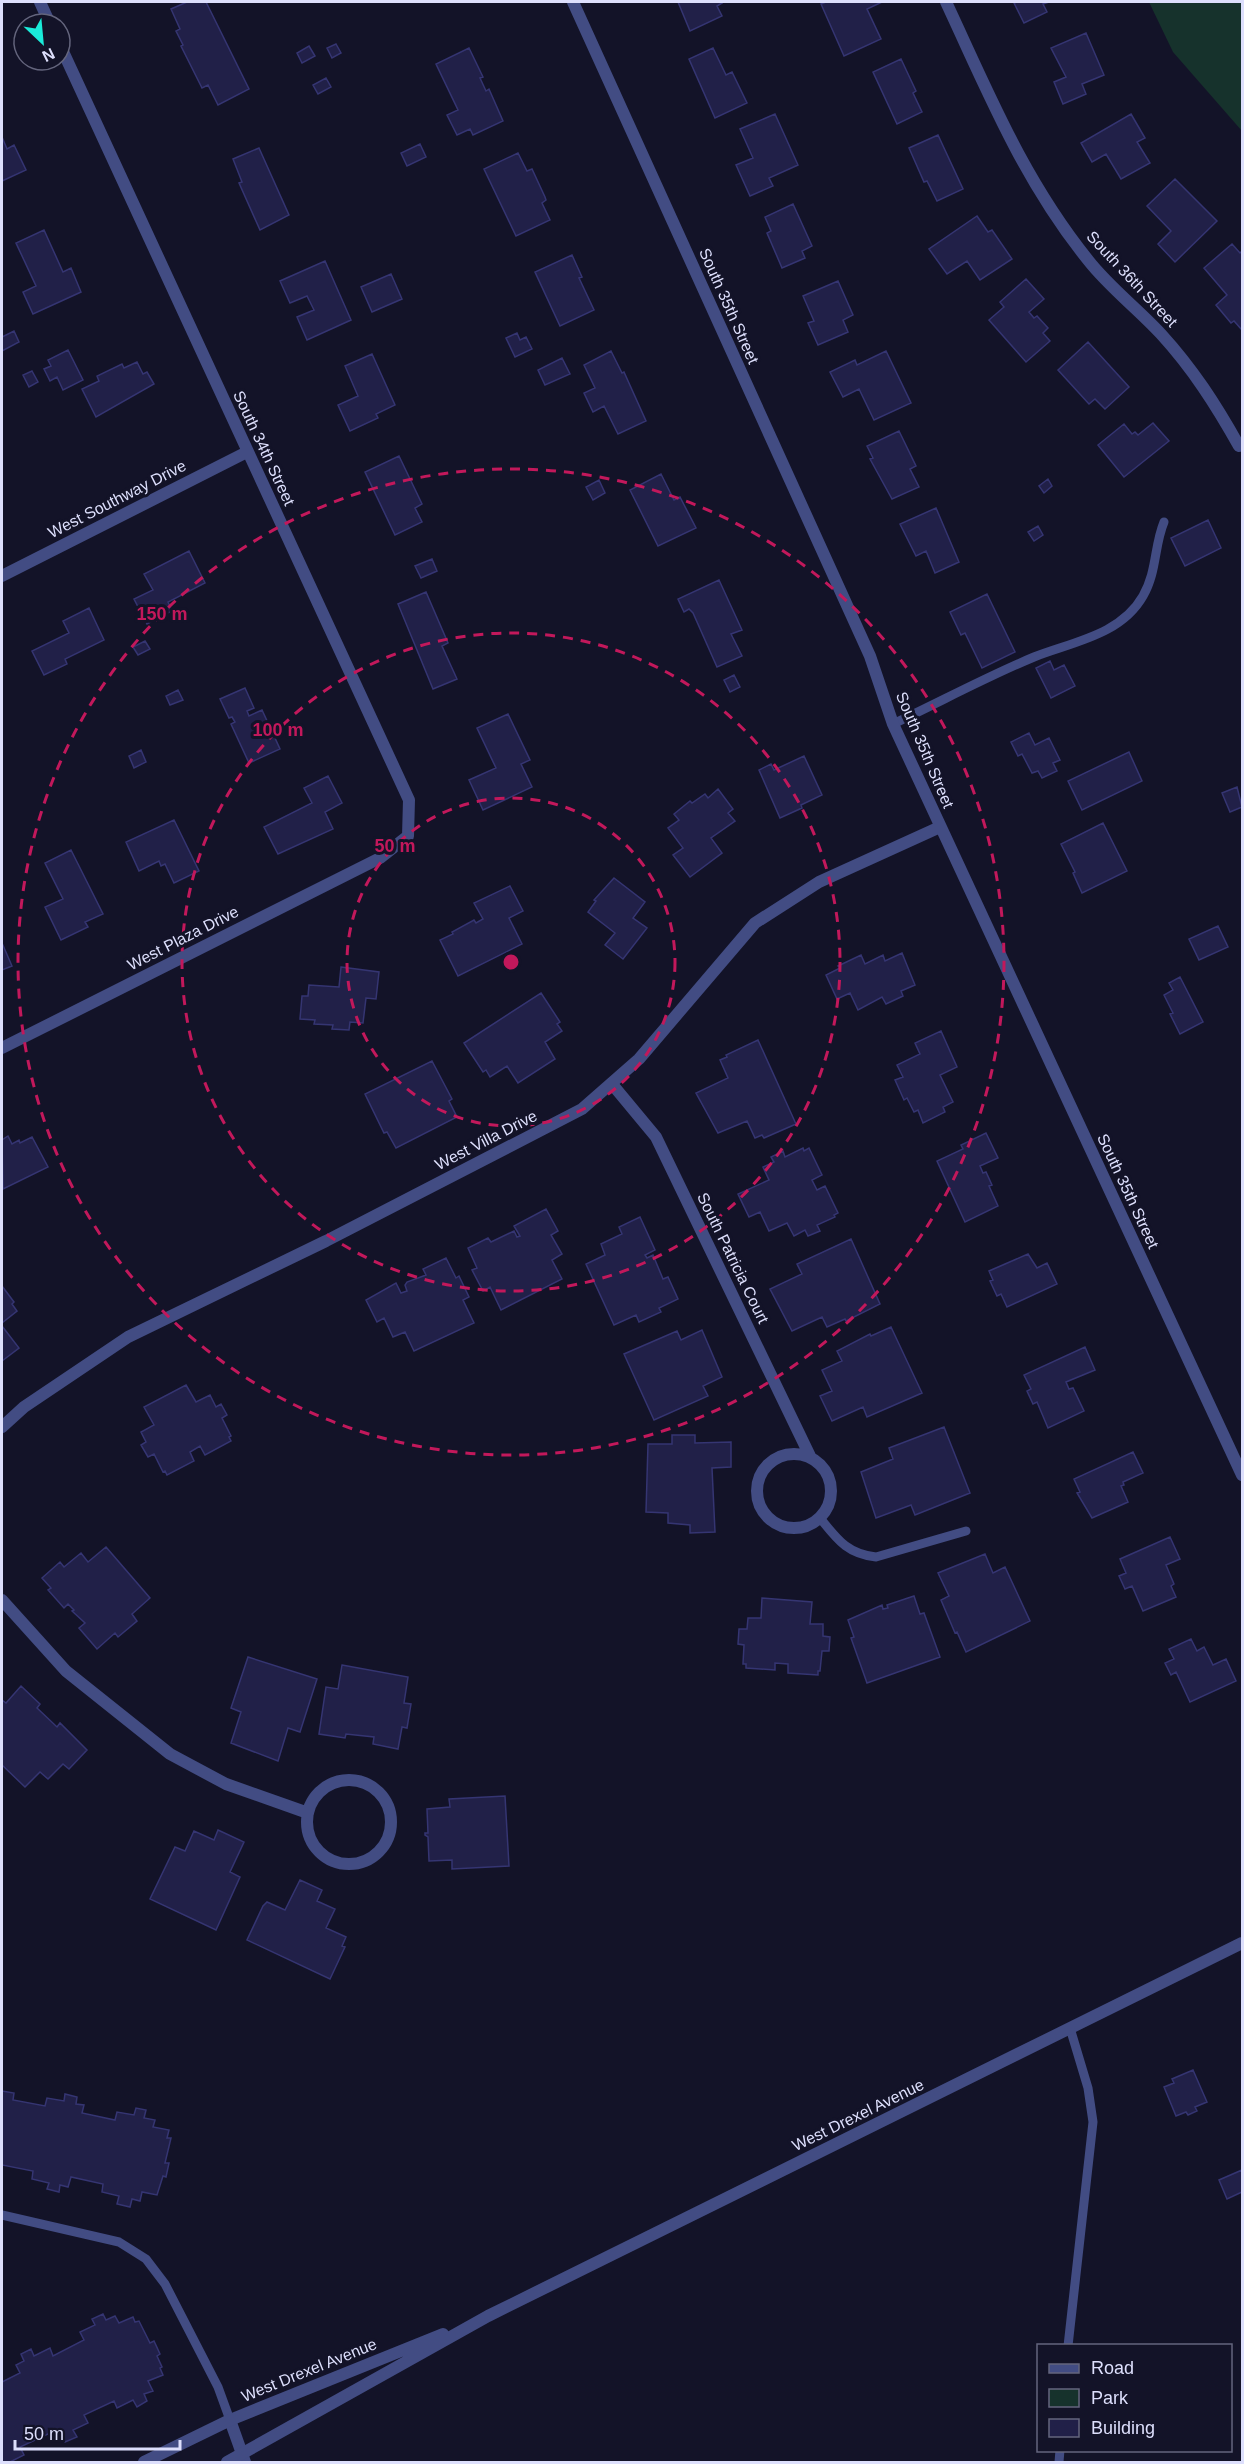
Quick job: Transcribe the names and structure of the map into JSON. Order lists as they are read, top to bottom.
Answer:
{
  "streets": {
    "street": [
      "South 36th Street",
      "South 35th Street",
      "South 34th Street",
      "West Southway Drive",
      "West Plaza Drive",
      "West Villa Drive",
      "South Patricia Court",
      "West Drexel Avenue"
    ]
  },
  "crossings": [
    ["South 35th Street", "West Villa Drive"],
    ["South 34th Street", "West Southway Drive"],
    ["South 34th Street", "West Plaza Drive"],
    ["West Villa Drive", "South Patricia Court"]
  ],
  "legend": ["Road", "Park", "Building"],
  "scale_bar": "50 m",
  "north": "bottom right",
  "rings": ["150 m", "100 m", "50 m"]
}
